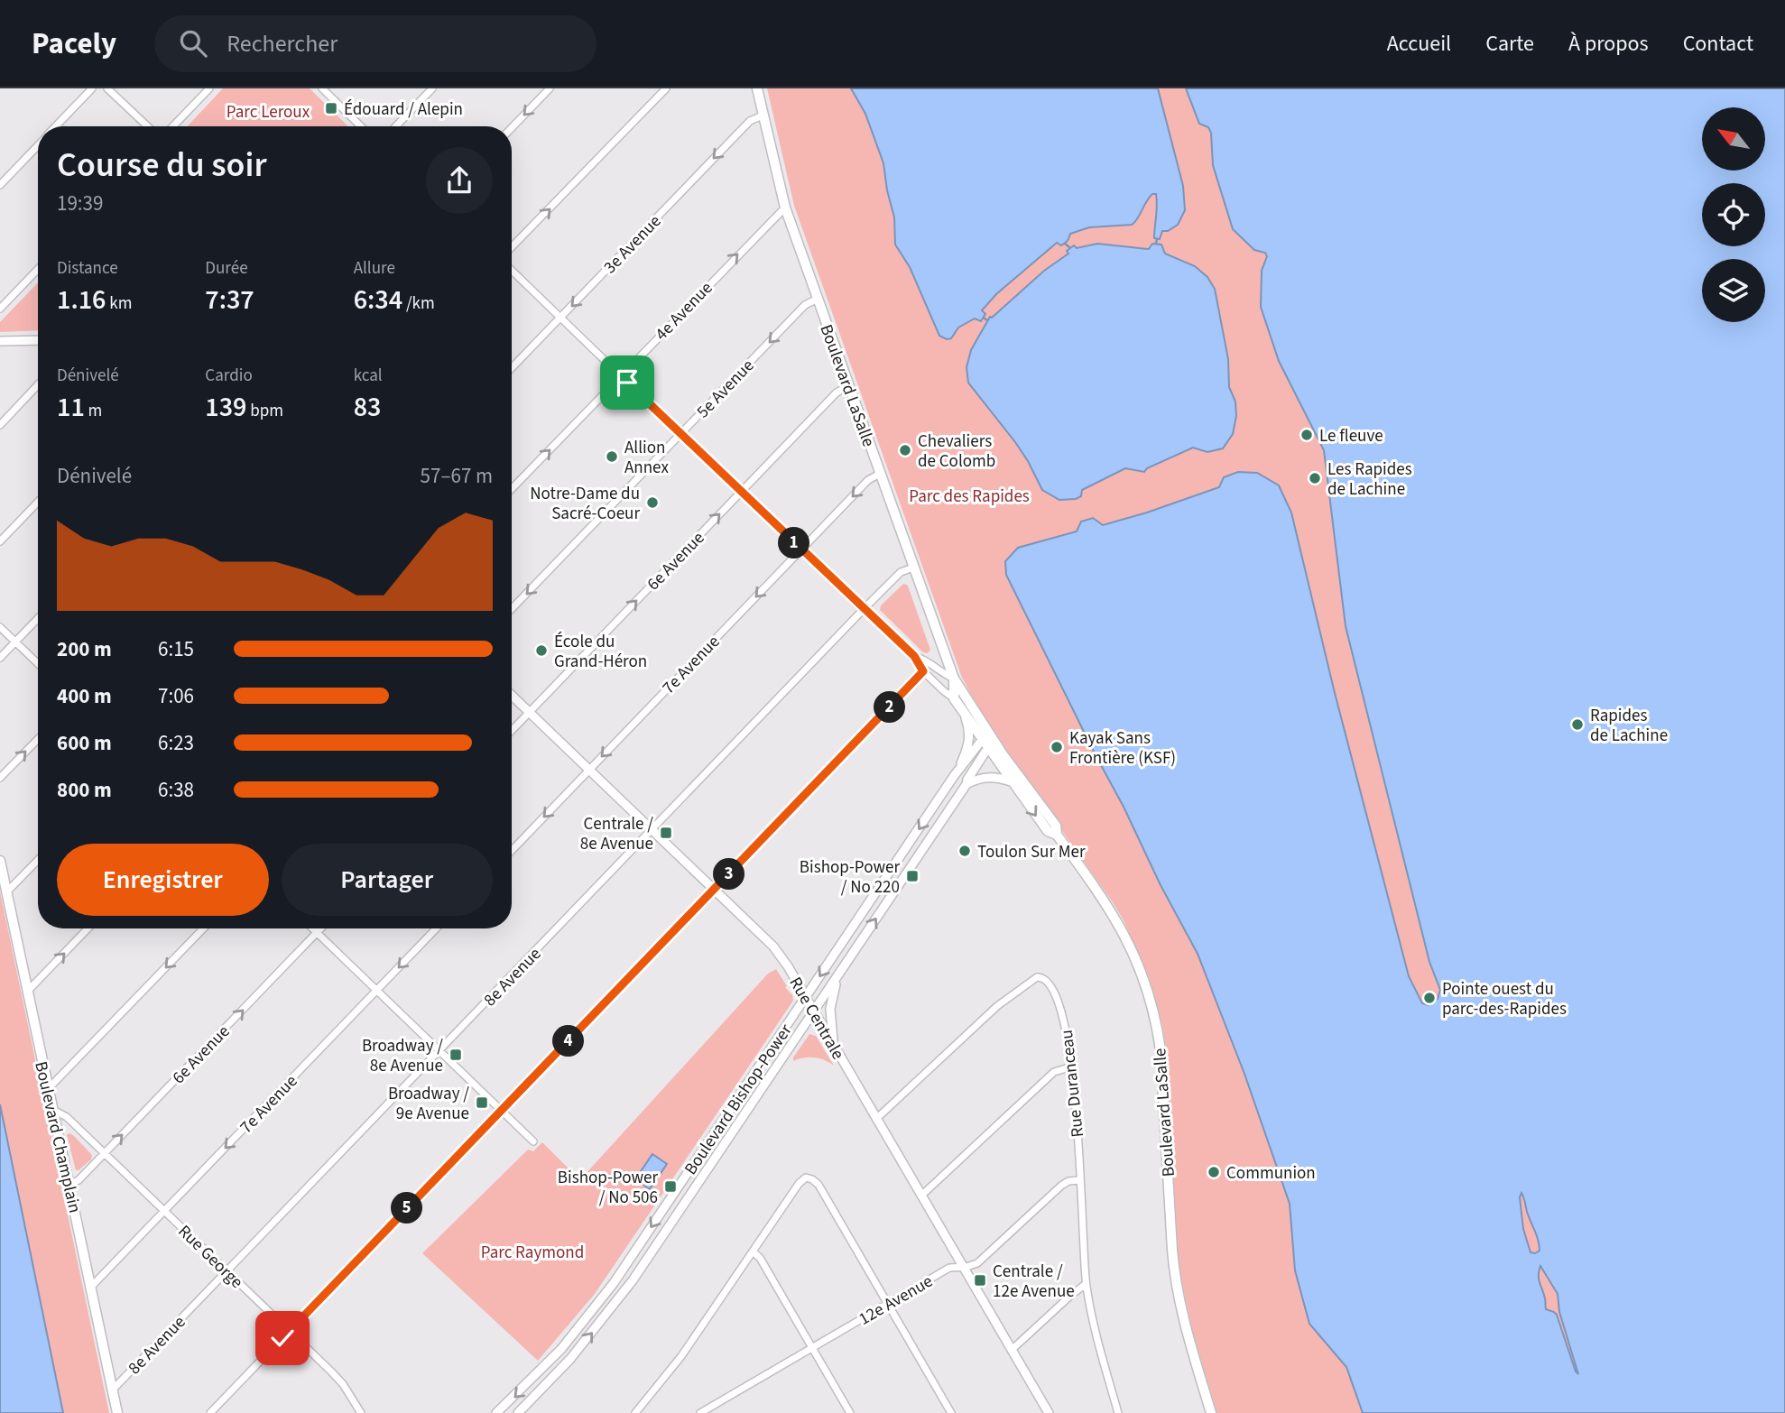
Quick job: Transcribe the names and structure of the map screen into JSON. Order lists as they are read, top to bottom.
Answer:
{
  "streets": {
    "main road": ["Boulevard LaSalle", "Boulevard Champlain"],
    "street": [
      "3e Avenue",
      "4e Avenue",
      "5e Avenue",
      "6e Avenue",
      "7e Avenue",
      "8e Avenue",
      "Rue Centrale",
      "Rue Duranceau",
      "Boulevard Bishop-Power",
      "Rue George",
      "12e Avenue"
    ]
  },
  "crossings": [
    ["3e Avenue", "Boulevard LaSalle"],
    ["4e Avenue", "Boulevard LaSalle"],
    ["Boulevard LaSalle", "5e Avenue"],
    ["Boulevard LaSalle", "6e Avenue"],
    ["Boulevard LaSalle", "7e Avenue"],
    ["Boulevard LaSalle", "8e Avenue"],
    ["Boulevard LaSalle", "Boulevard Bishop-Power"],
    ["6e Avenue", "Rue Centrale"],
    ["6e Avenue", "Boulevard Champlain"],
    ["6e Avenue", "Rue George"],
    ["7e Avenue", "Rue Centrale"],
    ["7e Avenue", "Boulevard Champlain"],
    ["7e Avenue", "Rue George"],
    ["8e Avenue", "Rue Centrale"],
    ["8e Avenue", "Boulevard Champlain"],
    ["8e Avenue", "Rue George"],
    ["Rue Centrale", "Rue Duranceau"],
    ["Rue Centrale", "Boulevard Bishop-Power"],
    ["Rue Centrale", "12e Avenue"],
    ["Rue Duranceau", "12e Avenue"],
    ["Boulevard Champlain", "Rue George"]
  ],
  "one_way": [
    "3e Avenue",
    "4e Avenue",
    "5e Avenue",
    "6e Avenue",
    "7e Avenue"
  ],
  "parks": ["Parc Leroux", "Parc des Rapides", "Parc Raymond"],
  "places": {
    "transit": [
      "Édouard / Alepin",
      "Centrale / 8e Avenue",
      "Bishop-Power / No 220",
      "Broadway / 8e Avenue",
      "Broadway / 9e Avenue",
      "Bishop-Power / No 506",
      "Centrale / 12e Avenue"
    ],
    "other": [
      "Le fleuve",
      "Chevaliers de Colomb",
      "Allion Annex",
      "Les Rapides de Lachine",
      "Notre-Dame du Sacré-Coeur",
      "École du Grand-Héron",
      "Rapides de Lachine",
      "Kayak Sans Frontière (KSF)",
      "Toulon Sur Mer",
      "Pointe ouest du parc-des-Rapides",
      "Communion"
    ]
  },
  "north": "top left",
  "page": {
    "header": "Pacely",
    "search": "Rechercher",
    "nav": [
      "Accueil",
      "Carte",
      "À propos",
      "Contact"
    ],
    "heading": ["Course du soir", "19:39"],
    "stats": [
      ["Distance", "1.16 km"],
      ["Durée", "7:37"],
      ["Allure", "6:34 /km"],
      ["Dénivelé", "11 m"],
      ["Cardio", "139 bpm"],
      ["kcal", "83"]
    ],
    "chart": ["Dénivelé", "57–67 m"],
    "pins": [
      "1",
      "2",
      "3",
      "4",
      "5"
    ],
    "list": [
      {
        "name": "200 m",
        "note": "6:15"
      },
      {
        "name": "400 m",
        "note": "7:06"
      },
      {
        "name": "600 m",
        "note": "6:23"
      },
      {
        "name": "800 m",
        "note": "6:38"
      }
    ],
    "buttons": ["Enregistrer", "Partager"]
  }
}
